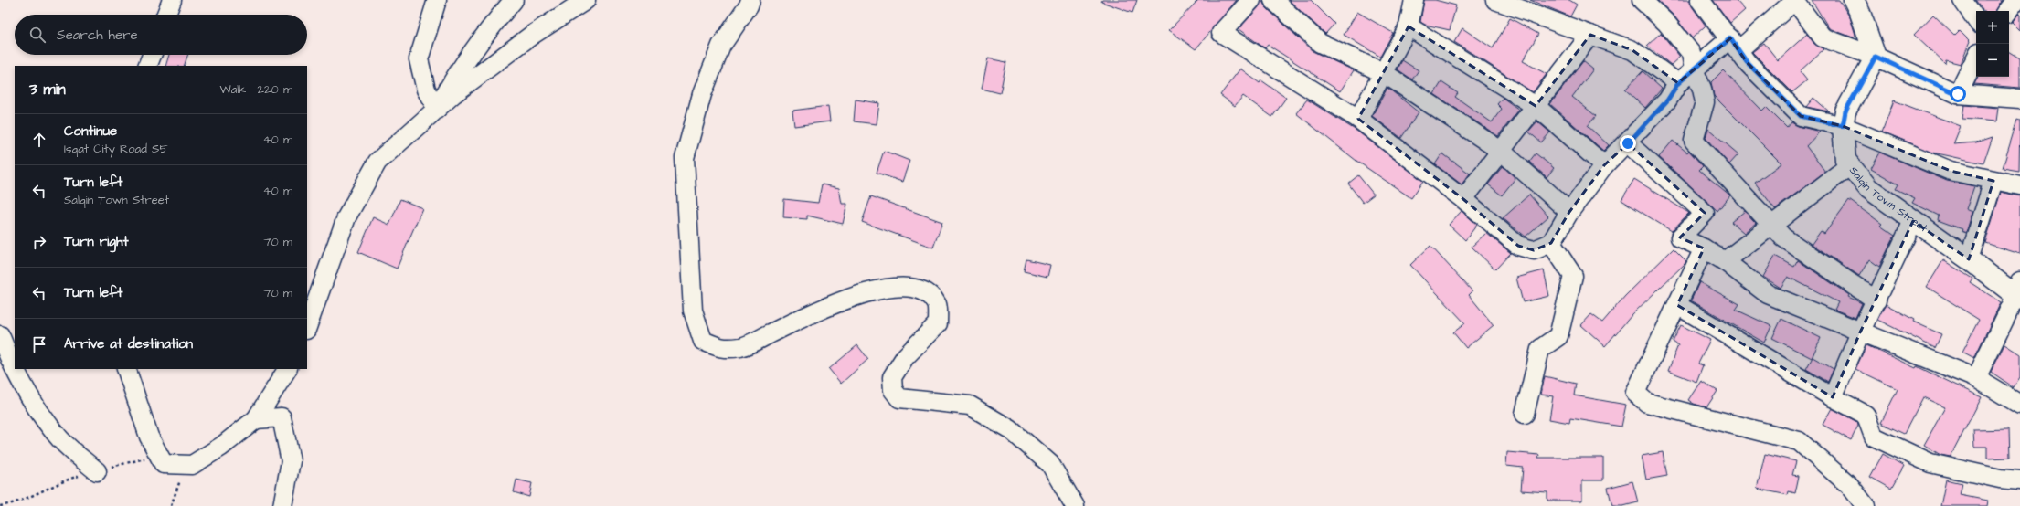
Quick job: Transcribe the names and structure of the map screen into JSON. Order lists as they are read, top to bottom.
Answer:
{
  "streets": {
    "main road": ["Salqin Town Street"]
  },
  "page": {
    "map_buttons": ["+", "−"],
    "search": "Search here",
    "heading": ["3 min", "Walk · 220 m"],
    "list": [
      ["Continue", "Isqat City Road S5", "40 m"],
      ["Turn left", "Salqin Town Street", "40 m"],
      ["Turn right", "70 m"],
      ["Turn left", "70 m"],
      "Arrive at destination"
    ]
  }
}
